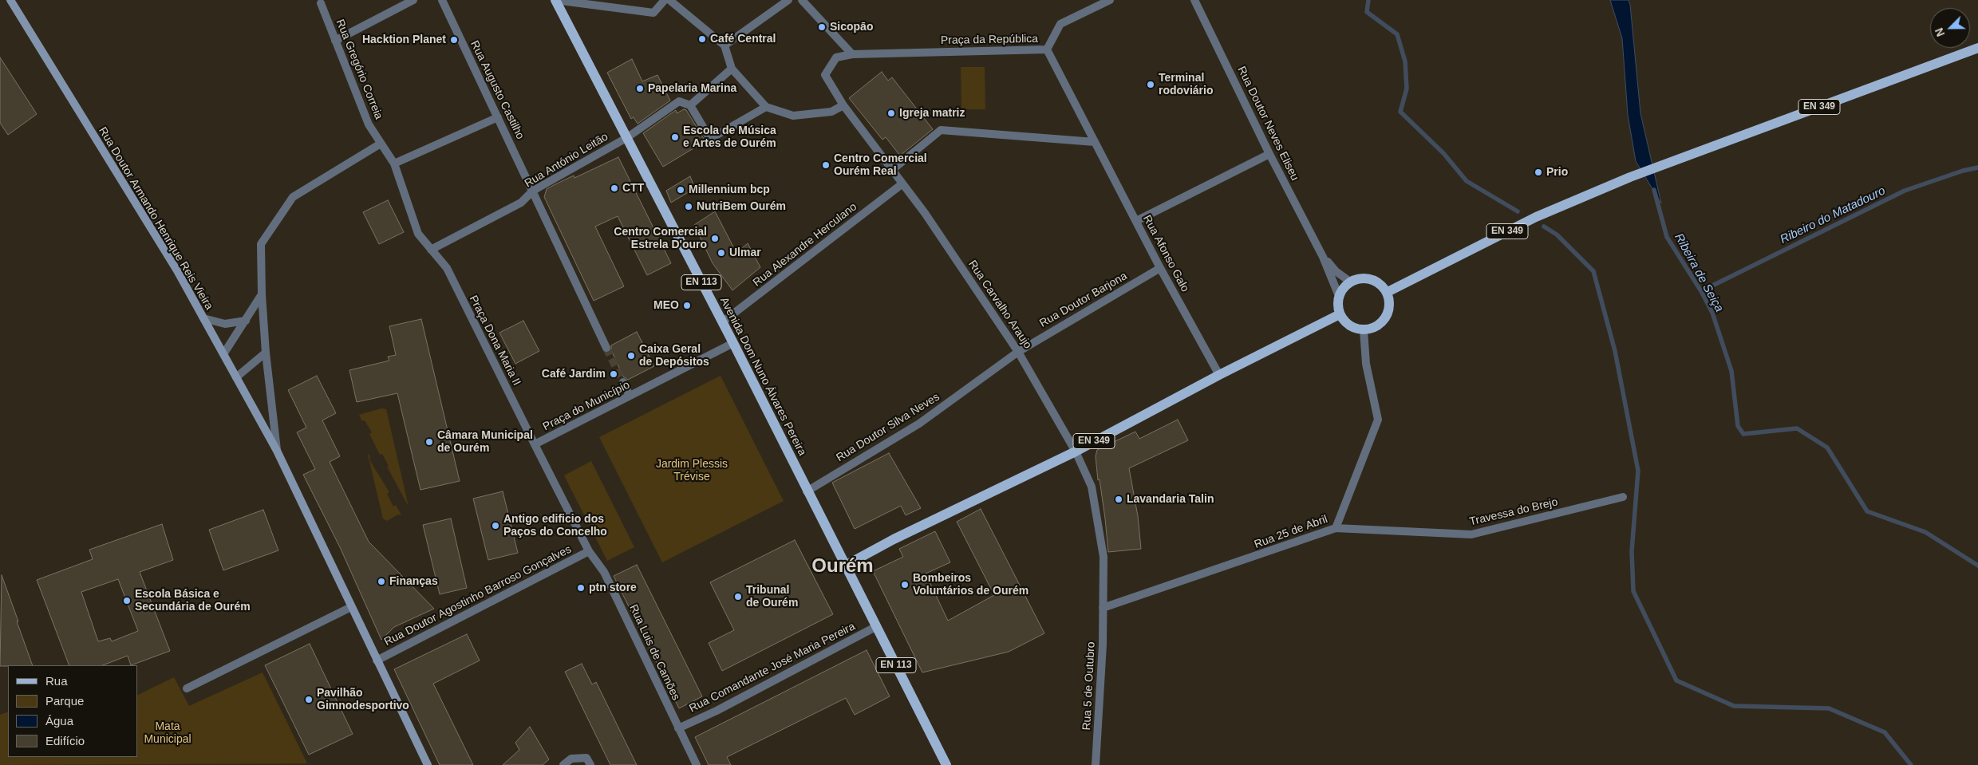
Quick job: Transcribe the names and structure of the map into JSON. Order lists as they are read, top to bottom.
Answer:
{
  "streets": {
    "main road": ["EN 349", "EN 113", "Avenida Dom Nuno Álvares Pereira"],
    "street": [
      "Praça da República",
      "Rua Gregório Correia",
      "Rua Augusto Castilho",
      "Rua Doutor Neves Eliseu",
      "Rua António Leitão",
      "Rua Doutor Armando Henrique Reis Vieira",
      "Rua Alexandre Herculano",
      "Rua Afonso Galo",
      "Rua Doutor Barjona",
      "Rua Carvalho Araujo",
      "Praça Dona Maria II",
      "Praça do Município",
      "Rua Doutor Silva Neves",
      "Travessa do Brejo",
      "Rua 25 de Abril",
      "Rua Doutor Agostinho Barroso Gonçalves",
      "Rua Luis de Camões",
      "Rua Comandante José Maria Pereira",
      "Rua 5 de Outubro"
    ]
  },
  "crossings": [
    ["Praça da República", "Rua Afonso Galo"],
    ["Praça da República", "Rua Carvalho Araujo"],
    ["Rua Gregório Correia", "Rua António Leitão"],
    ["Rua Gregório Correia", "Praça Dona Maria II"],
    ["Rua Augusto Castilho", "Rua António Leitão"],
    ["EN 349", "Rua Doutor Neves Eliseu"],
    ["EN 349", "Rua Afonso Galo"],
    ["EN 349", "Rua Carvalho Araujo"],
    ["EN 349", "Avenida Dom Nuno Álvares Pereira"],
    ["EN 349", "Rua 25 de Abril"],
    ["Rua Doutor Neves Eliseu", "Rua 25 de Abril"],
    ["Rua António Leitão", "Praça Dona Maria II"],
    ["Rua António Leitão", "Avenida Dom Nuno Álvares Pereira"],
    ["Rua Doutor Armando Henrique Reis Vieira", "Rua Doutor Agostinho Barroso Gonçalves"],
    ["Rua Alexandre Herculano", "Rua Carvalho Araujo"],
    ["Rua Alexandre Herculano", "Avenida Dom Nuno Álvares Pereira"],
    ["Rua Afonso Galo", "Rua Doutor Barjona"],
    ["Rua Doutor Barjona", "Rua Carvalho Araujo"],
    ["Rua Doutor Barjona", "Rua Doutor Silva Neves"],
    ["Rua Carvalho Araujo", "Rua Doutor Silva Neves"],
    ["Rua Carvalho Araujo", "Rua 25 de Abril"],
    ["Rua Carvalho Araujo", "Rua 5 de Outubro"],
    ["Praça Dona Maria II", "Praça do Município"],
    ["Avenida Dom Nuno Álvares Pereira", "Praça do Município"],
    ["Avenida Dom Nuno Álvares Pereira", "Rua Doutor Silva Neves"],
    ["Avenida Dom Nuno Álvares Pereira", "Rua Comandante José Maria Pereira"],
    ["Praça do Município", "Rua Doutor Agostinho Barroso Gonçalves"],
    ["Praça do Município", "Rua Luis de Camões"],
    ["Travessa do Brejo", "Rua 25 de Abril"],
    ["Rua 25 de Abril", "Rua 5 de Outubro"],
    ["Rua Doutor Agostinho Barroso Gonçalves", "Rua Luis de Camões"],
    ["Rua Luis de Camões", "Rua Comandante José Maria Pereira"]
  ],
  "districts": ["Ourém"],
  "water": ["Ribeiro do Matadouro", "Ribeira de Seiça"],
  "parks": ["Jardim Plessis Trévise", "Mata Municipal"],
  "places": [
    "Sicopāo",
    "Café Central",
    "Hacktion Planet",
    "Terminal rodoviário",
    "Papelaria Marina",
    "Igreja matriz",
    "Escola de Música e Artes de Ourém",
    "Centro Comercial Ourém Real",
    "Prio",
    "CTT",
    "Millennium bcp",
    "NutriBem Ourém",
    "Centro Comercial Estrela D'ouro",
    "Ulmar",
    "MEO",
    "Caixa Geral de Depósitos",
    "Café Jardim",
    "Câmara Municipal de Ourém",
    "Lavandaria Talin",
    "Antigo edificio dos Paços do Concelho",
    "Finanças",
    "Bombeiros Voluntários de Ourém",
    "ptn store",
    "Tribunal de Ourém",
    "Escola Básica e Secundária de Ourém",
    "Pavilhão Gimnodesportivo"
  ],
  "legend": [
    "Rua",
    "Parque",
    "Água",
    "Edifício"
  ],
  "north": "bottom left"
}
